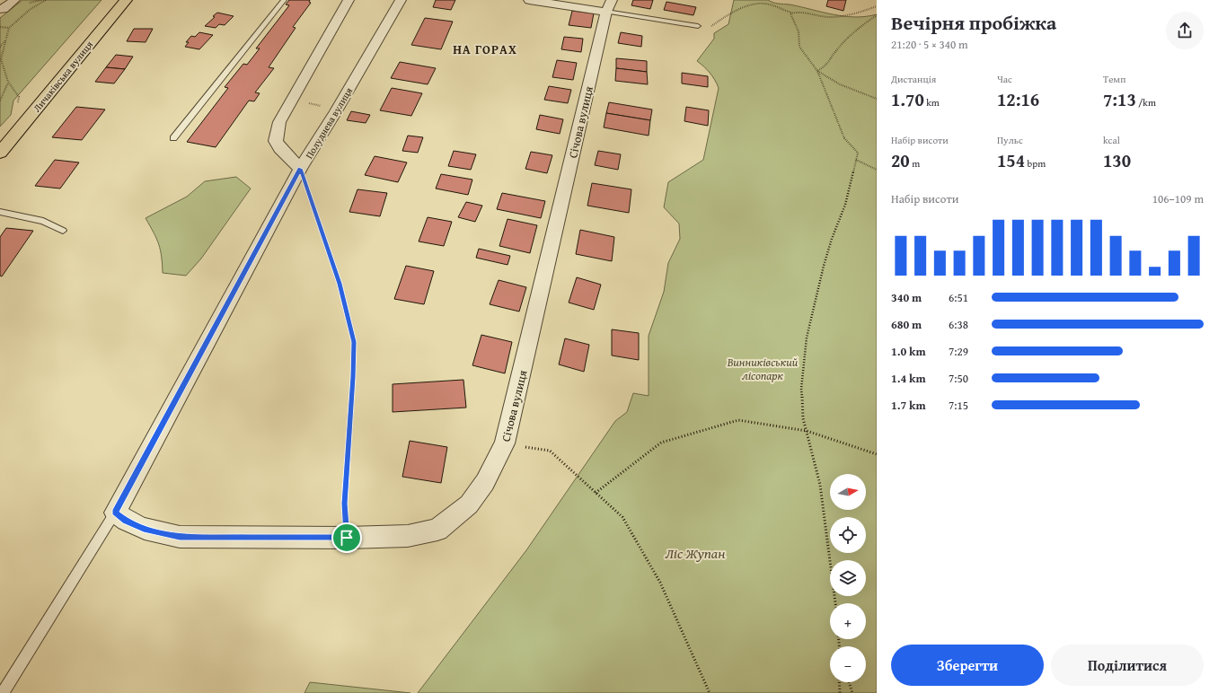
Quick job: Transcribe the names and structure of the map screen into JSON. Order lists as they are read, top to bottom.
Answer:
{
  "streets": {
    "main road": ["Личаківська вулиця"],
    "street": ["Січова вулиця", "Полуднева вулиця"]
  },
  "districts": ["НА ГОРАХ"],
  "parks": ["Винниківський лісопарк", "Ліс Жупан"],
  "north": "right",
  "page": {
    "heading": ["Вечірня пробіжка", "21:20 · 5 × 340 m"],
    "stats": [
      ["Дистанція", "1.70 km"],
      ["Час", "12:16"],
      ["Темп", "7:13 /km"],
      ["Набір висоти", "20 m"],
      ["Пульс", "154 bpm"],
      ["kcal", "130"]
    ],
    "chart": ["Набір висоти", "106–109 m"],
    "list": [
      {
        "name": "340 m",
        "note": "6:51"
      },
      {
        "name": "680 m",
        "note": "6:38"
      },
      {
        "name": "1.0 km",
        "note": "7:29"
      },
      {
        "name": "1.4 km",
        "note": "7:50"
      },
      {
        "name": "1.7 km",
        "note": "7:15"
      }
    ],
    "map_buttons": ["+", "−"],
    "buttons": ["Зберегти", "Поділитися"]
  }
}
